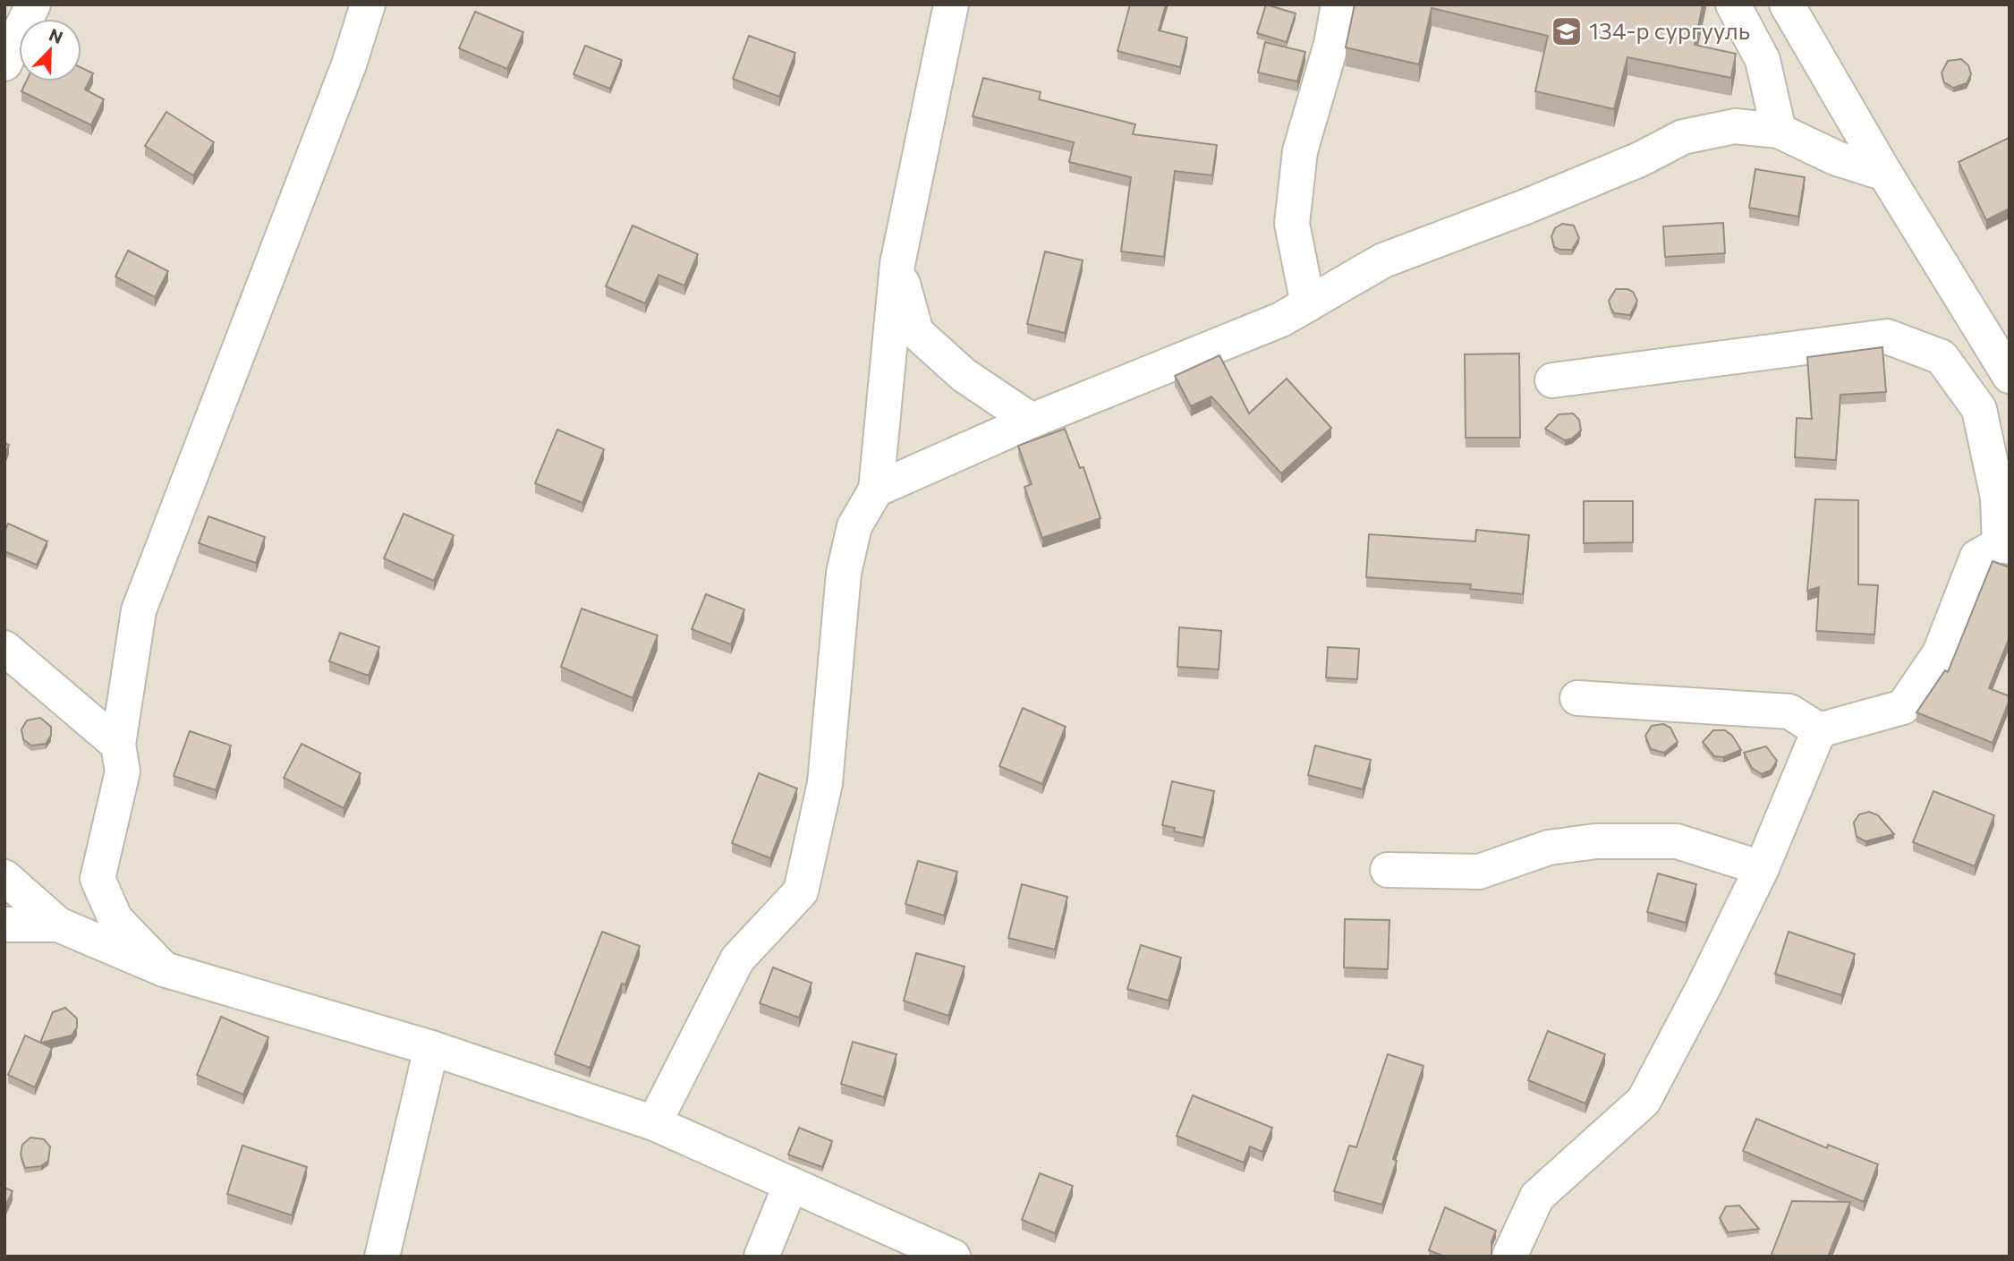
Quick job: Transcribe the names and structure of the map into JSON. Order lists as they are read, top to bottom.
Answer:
{
  "places": {
    "school or university": ["134-р сургууль"]
  },
  "north": "top right"
}
